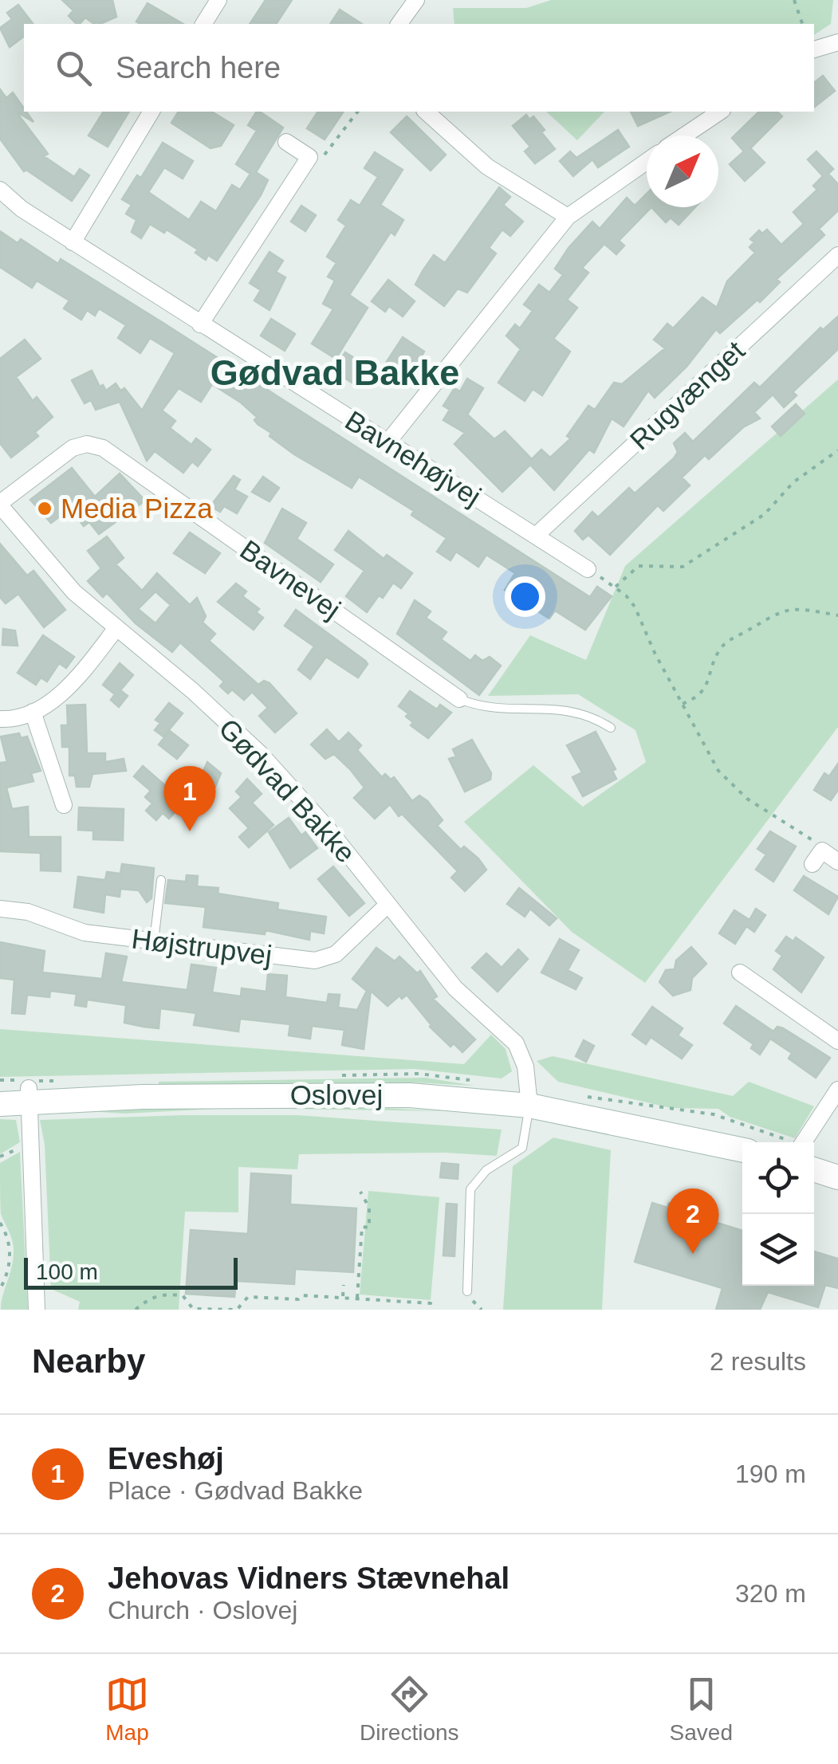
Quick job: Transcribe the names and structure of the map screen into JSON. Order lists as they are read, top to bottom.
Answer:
{
  "streets": {
    "street": [
      "Rugvænget",
      "Bavnehøjvej",
      "Bavnevej",
      "Gødvad Bakke",
      "Højstrupvej",
      "Oslovej"
    ]
  },
  "crossings": [
    ["Rugvænget", "Bavnehøjvej"],
    ["Bavnevej", "Gødvad Bakke"],
    ["Gødvad Bakke", "Højstrupvej"],
    ["Gødvad Bakke", "Oslovej"]
  ],
  "districts": ["Gødvad Bakke"],
  "places": ["Media Pizza"],
  "scale_bar": "100 m",
  "north": "top right",
  "page": {
    "search": "Search here",
    "pins": ["1", "2"],
    "scale": "100 m",
    "heading": ["Nearby", "2 results"],
    "list": [
      {
        "mark": "1",
        "name": "Eveshøj",
        "note": "Place · Gødvad Bakke",
        "value": "190 m"
      },
      {
        "mark": "2",
        "name": "Jehovas Vidners Stævnehal",
        "note": "Church · Oslovej",
        "value": "320 m"
      }
    ],
    "nav": ["Map", "Directions", "Saved"]
  }
}
